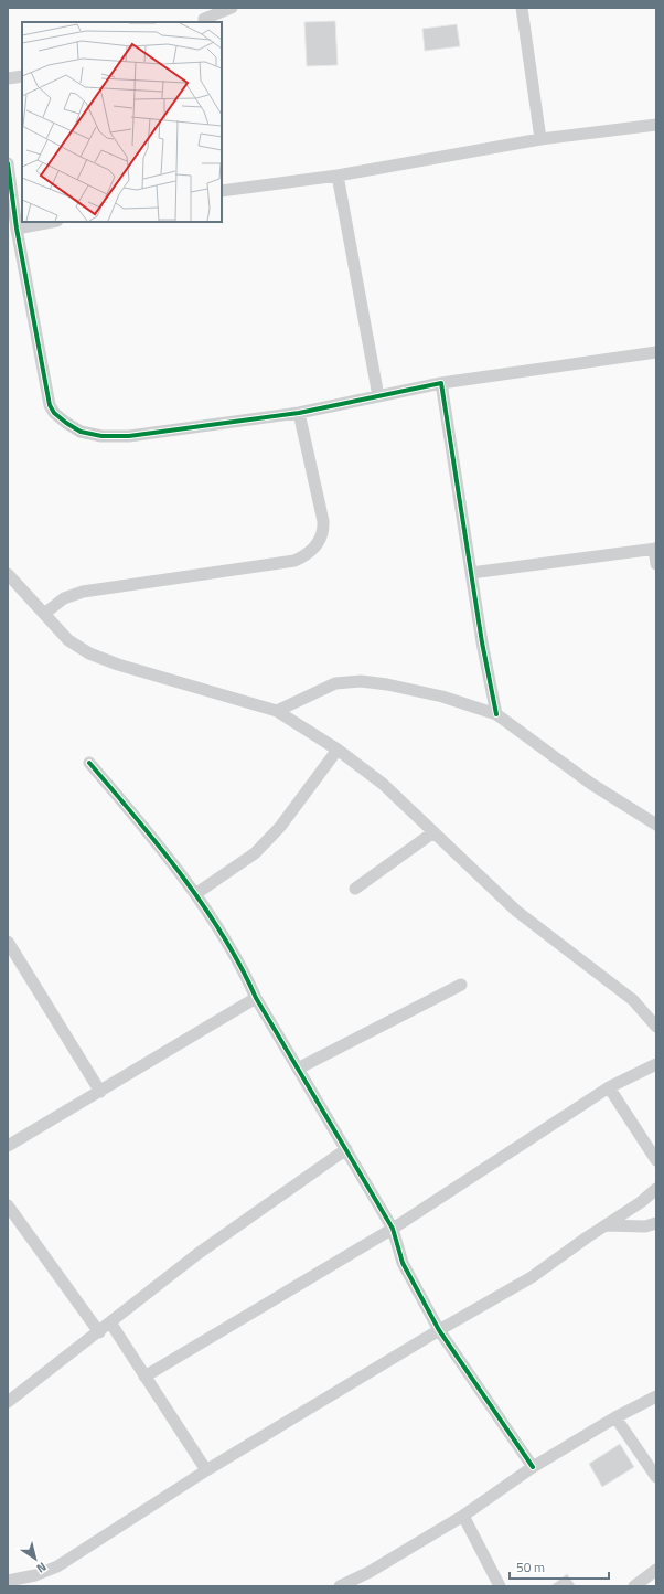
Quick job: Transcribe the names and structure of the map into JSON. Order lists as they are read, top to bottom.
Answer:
{
  "scale_bar": "50 m",
  "north": "bottom right"
}
